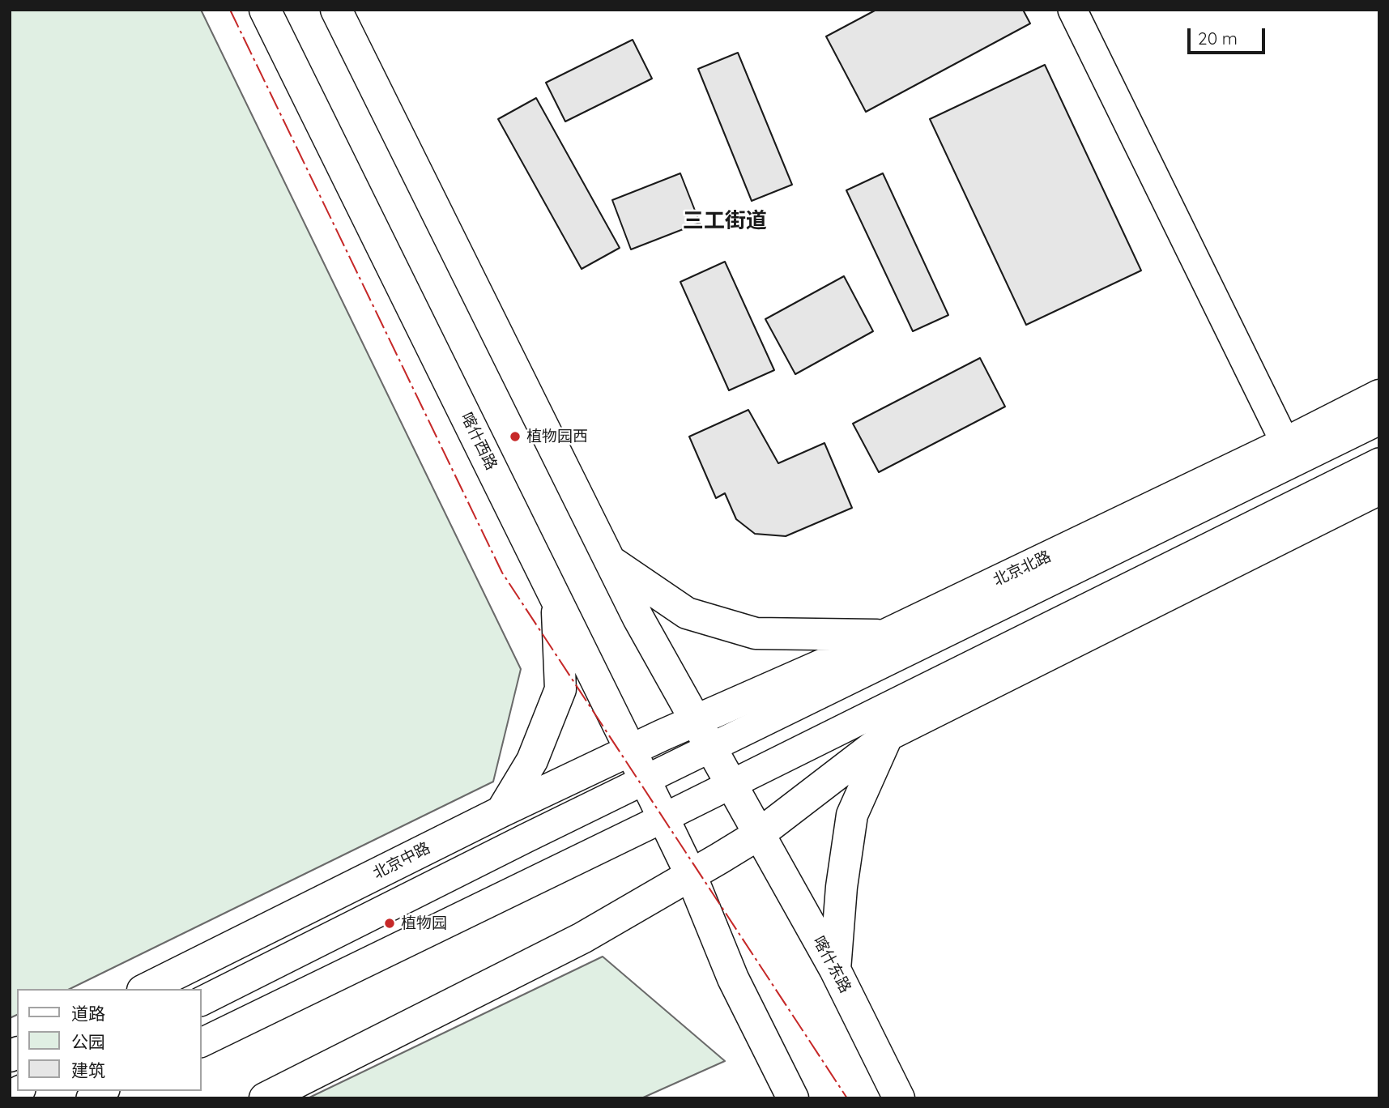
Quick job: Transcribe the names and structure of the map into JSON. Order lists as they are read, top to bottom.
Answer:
{
  "streets": {
    "main road": [
      "喀什西路",
      "北京北路",
      "北京中路",
      "喀什东路"
    ]
  },
  "crossings": [
    ["喀什西路", "北京中路"],
    ["北京北路", "北京中路"]
  ],
  "districts": ["三工街道"],
  "places": ["植物园西", "植物园"],
  "legend": ["道路", "公园", "建筑"],
  "scale_bar": "20 m"
}
